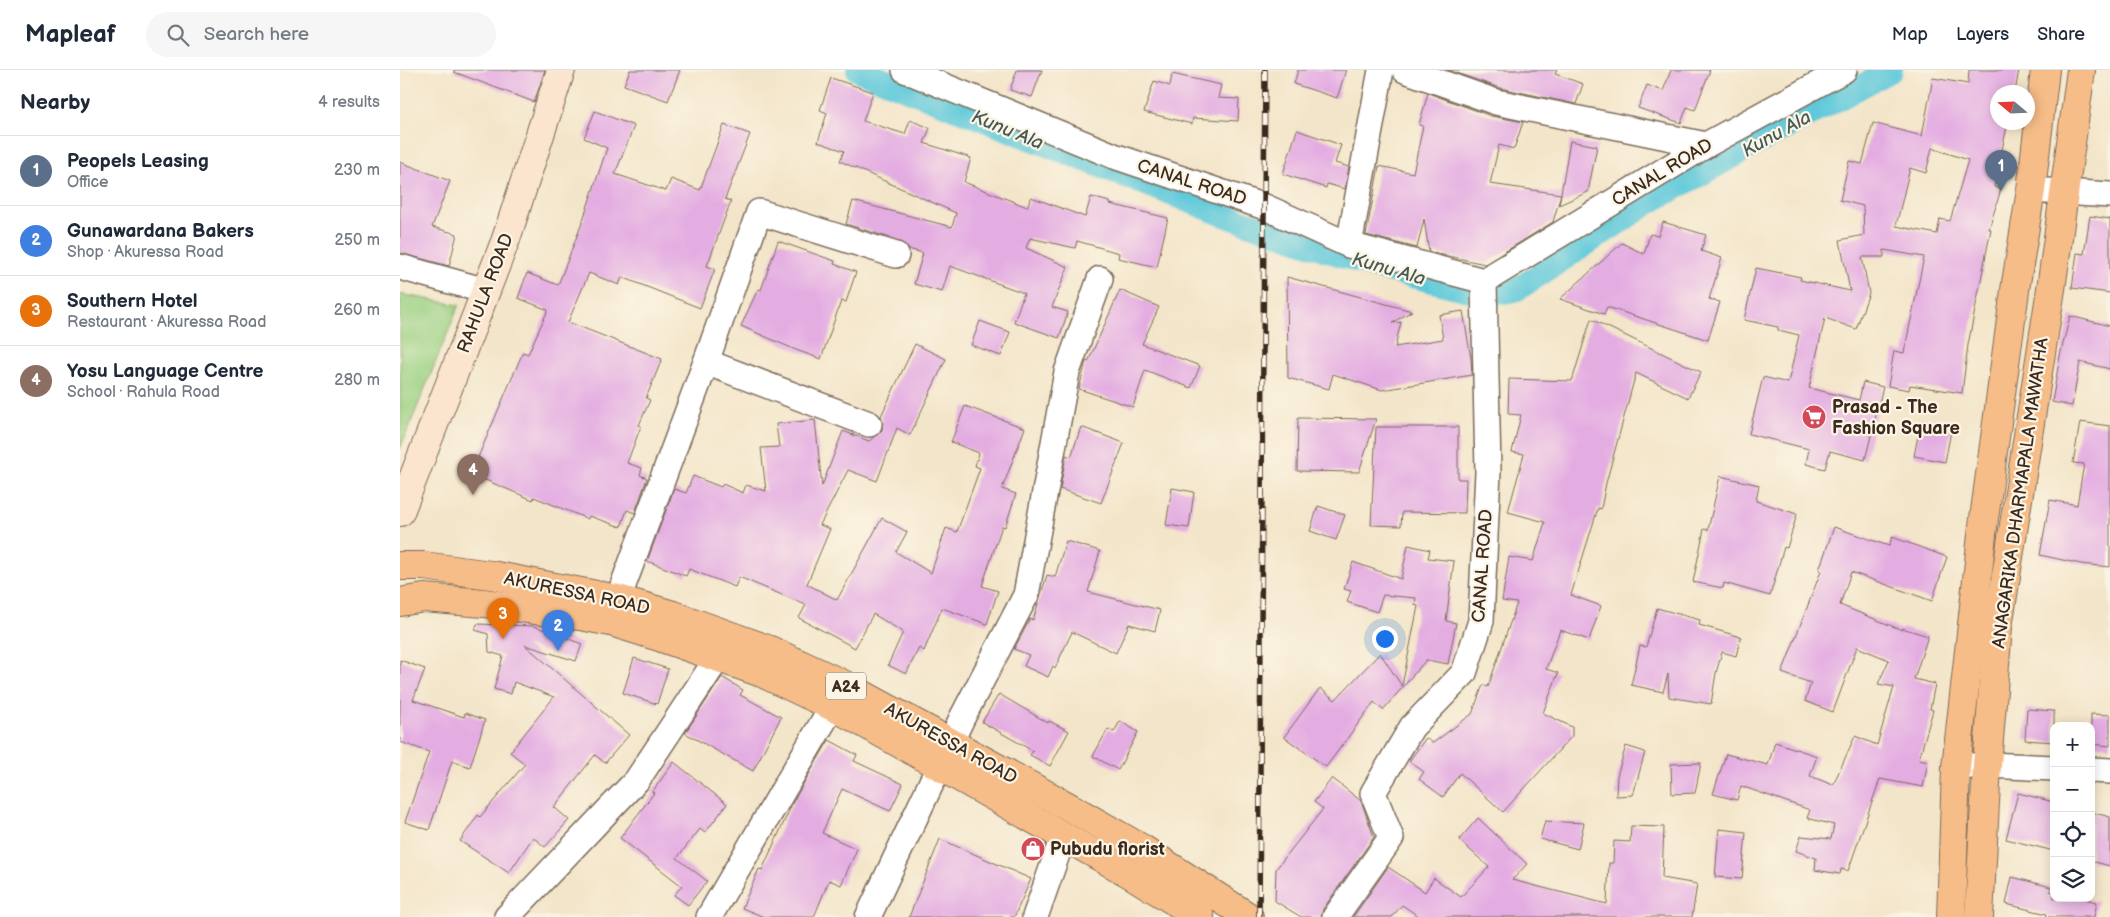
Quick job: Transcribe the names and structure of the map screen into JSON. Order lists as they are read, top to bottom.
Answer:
{
  "streets": {
    "highway": ["ANAGARIKA DHARMAPALA MAWATHA", "AKURESSA ROAD", "A24"],
    "main road": ["RAHULA ROAD"],
    "street": ["CANAL ROAD"]
  },
  "water": ["Kunu Ala"],
  "places": {
    "supermarket": ["Prasad - The Fashion Square"],
    "shop": ["Pubudu florist"]
  },
  "north": "left",
  "page": {
    "header": "Mapleaf",
    "search": "Search here",
    "nav": ["Map", "Layers", "Share"],
    "heading": ["Nearby", "4 results"],
    "list": [
      {
        "mark": "1",
        "name": "Peopels Leasing",
        "note": "Office",
        "value": "230 m"
      },
      {
        "mark": "2",
        "name": "Gunawardana Bakers",
        "note": "Shop · Akuressa Road",
        "value": "250 m"
      },
      {
        "mark": "3",
        "name": "Southern Hotel",
        "note": "Restaurant · Akuressa Road",
        "value": "260 m"
      },
      {
        "mark": "4",
        "name": "Yosu Language Centre",
        "note": "School · Rahula Road",
        "value": "280 m"
      }
    ],
    "pins": [
      "1",
      "4",
      "3",
      "2"
    ],
    "map_buttons": ["+", "−"]
  }
}
